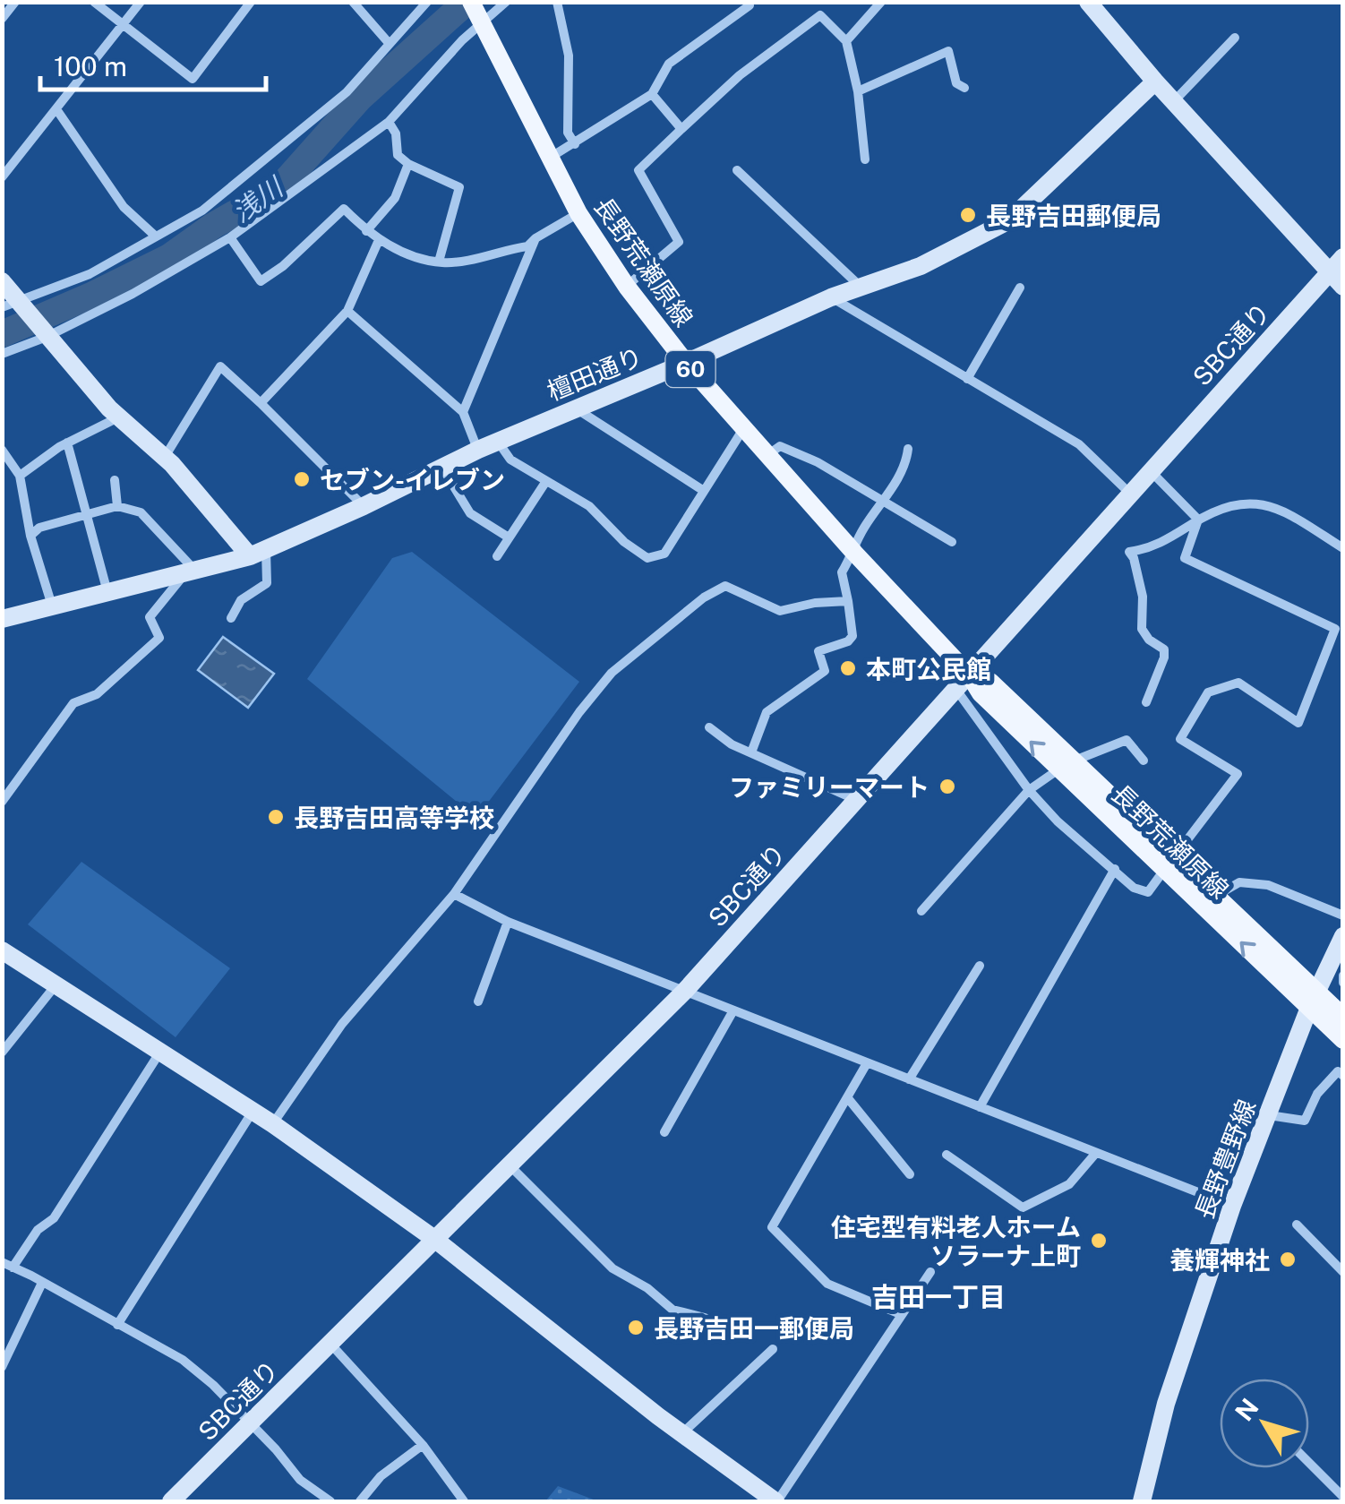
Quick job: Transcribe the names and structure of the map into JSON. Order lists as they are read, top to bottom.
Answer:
{
  "streets": {
    "main road": ["長野荒瀬原線", "60"],
    "street": ["SBC通り", "檀田通り", "長野豊野線"]
  },
  "crossings": [
    ["長野荒瀬原線", "SBC通り"],
    ["長野荒瀬原線", "檀田通り"],
    ["長野荒瀬原線", "長野豊野線"]
  ],
  "districts": ["吉田一丁目"],
  "water": ["浅川"],
  "places": [
    "長野吉田郵便局",
    "セブン-イレブン",
    "本町公民館",
    "ファミリーマート",
    "長野吉田高等学校",
    "住宅型有料老人ホーム ソラーナ上町",
    "養輝神社",
    "長野吉田一郵便局"
  ],
  "scale_bar": "100 m",
  "north": "top left"
}
